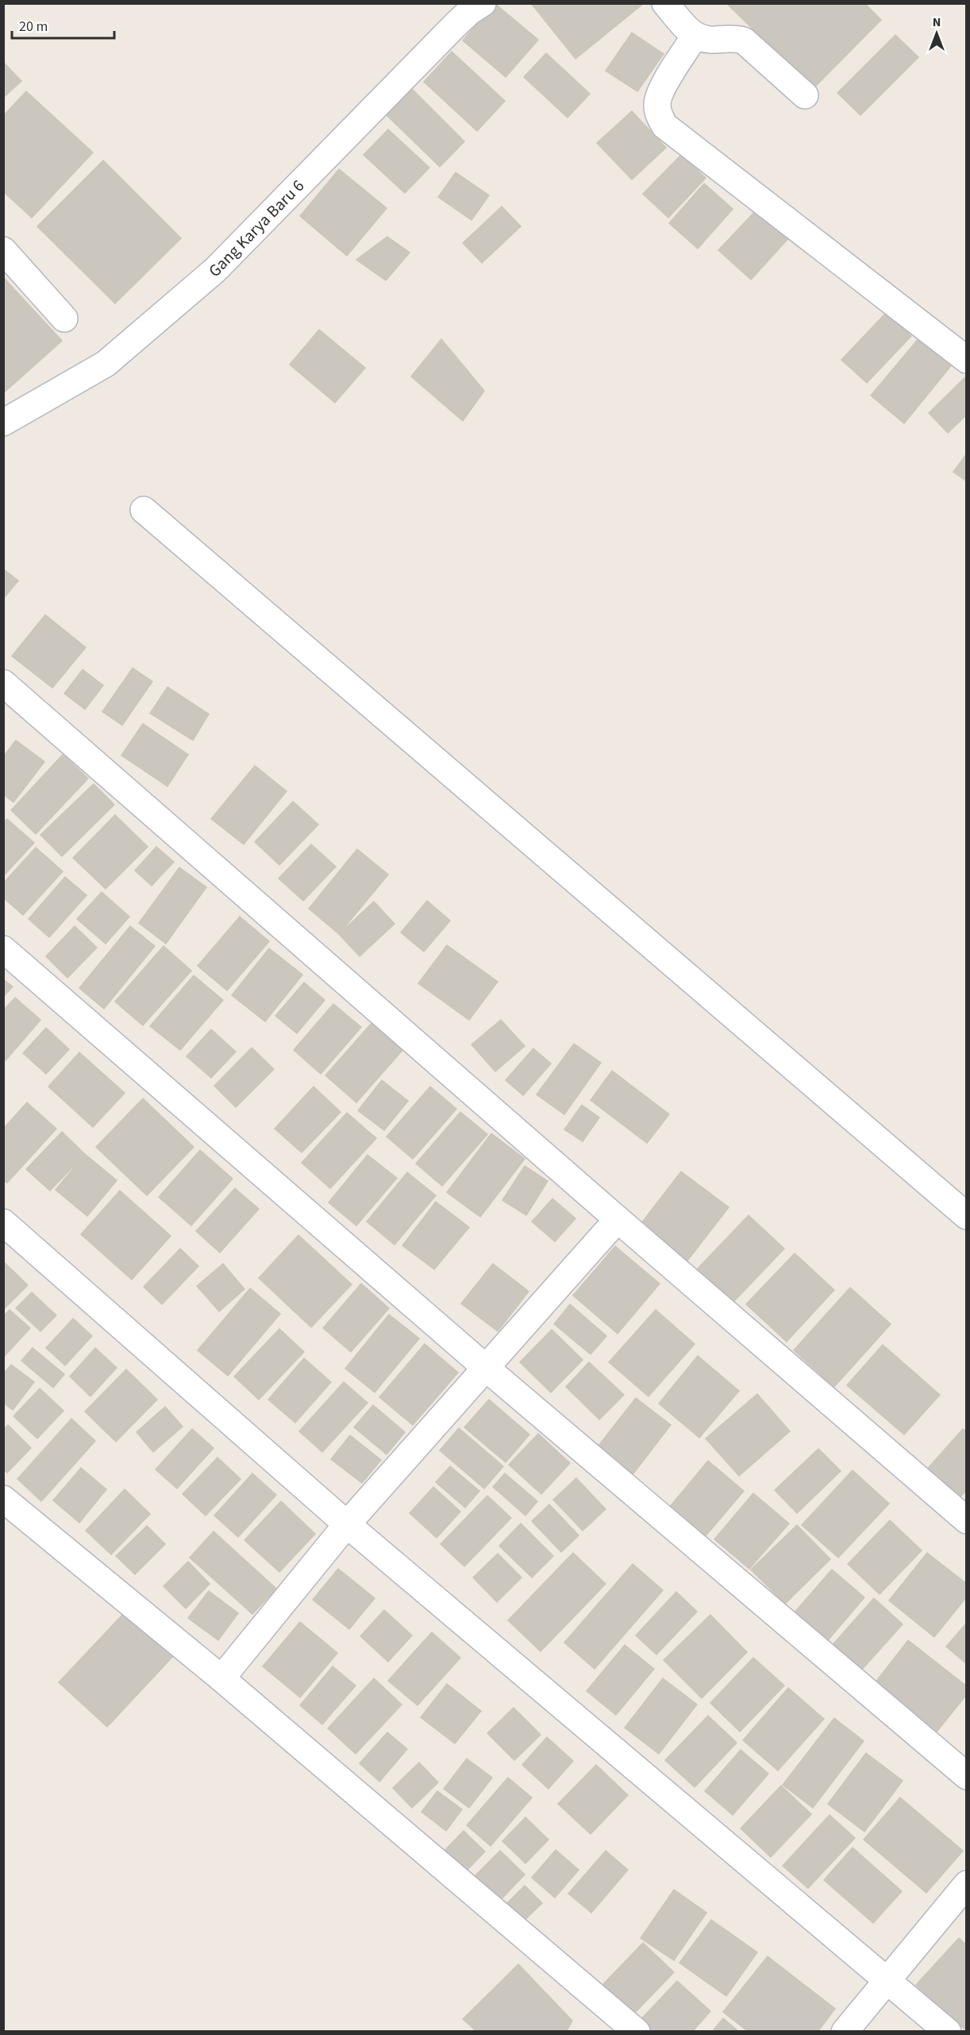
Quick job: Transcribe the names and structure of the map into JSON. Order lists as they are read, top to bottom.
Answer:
{
  "streets": {
    "street": ["Gang Karya Baru 6"]
  },
  "scale_bar": "20 m",
  "north": "top"
}
